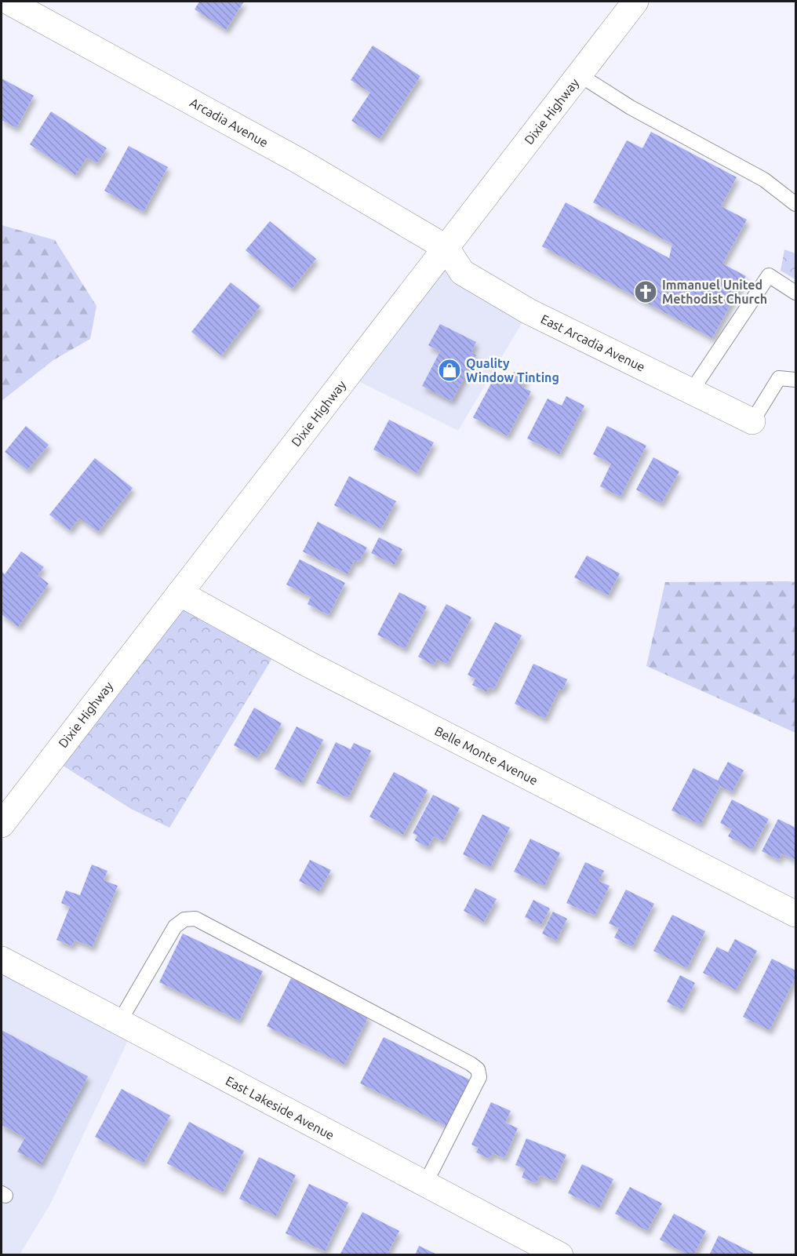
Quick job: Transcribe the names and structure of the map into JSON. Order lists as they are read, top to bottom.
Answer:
{
  "streets": {
    "street": [
      "Dixie Highway",
      "Arcadia Avenue",
      "East Arcadia Avenue",
      "Belle Monte Avenue",
      "East Lakeside Avenue"
    ]
  },
  "crossings": [
    ["Dixie Highway", "Arcadia Avenue"],
    ["Dixie Highway", "East Arcadia Avenue"],
    ["Dixie Highway", "Belle Monte Avenue"],
    ["Arcadia Avenue", "East Arcadia Avenue"]
  ],
  "places": {
    "church": ["Immanuel United Methodist Church"],
    "shop": ["Quality Window Tinting"]
  }
}
